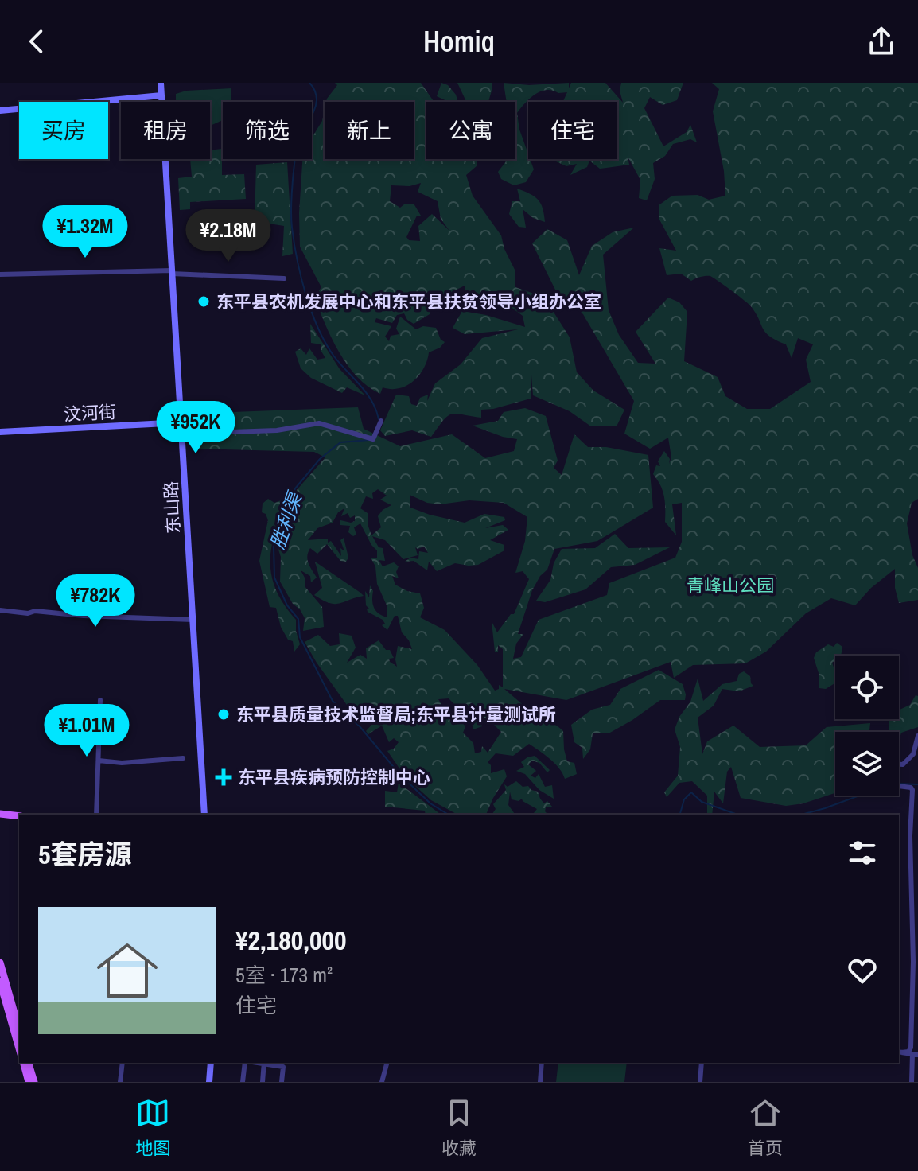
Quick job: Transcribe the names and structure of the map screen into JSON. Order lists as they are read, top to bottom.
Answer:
{
  "streets": {
    "street": ["汶河街", "东山路"]
  },
  "crossings": [
    ["汶河街", "东山路"]
  ],
  "water": ["胜利渠"],
  "parks": ["青峰山公园"],
  "places": {
    "other": ["东平县农机发展中心和东平县扶贫领导小组办公室", "东平县质量技术监督局;东平县计量测试所"],
    "health": ["东平县疾病预防控制中心"]
  },
  "page": {
    "header": "Homiq",
    "chip": [
      "买房",
      "租房",
      "筛选",
      "新上",
      "公寓",
      "住宅"
    ],
    "price": [
      "¥1.32M",
      "¥2.18M",
      "¥952K",
      "¥782K",
      "¥1.01M"
    ],
    "heading": "5套房源",
    "list": [
      {
        "name": "¥2,180,000",
        "note": "5室 · 173 m² · 住宅"
      }
    ],
    "tabs": ["地图", "收藏", "首页"]
  }
}
